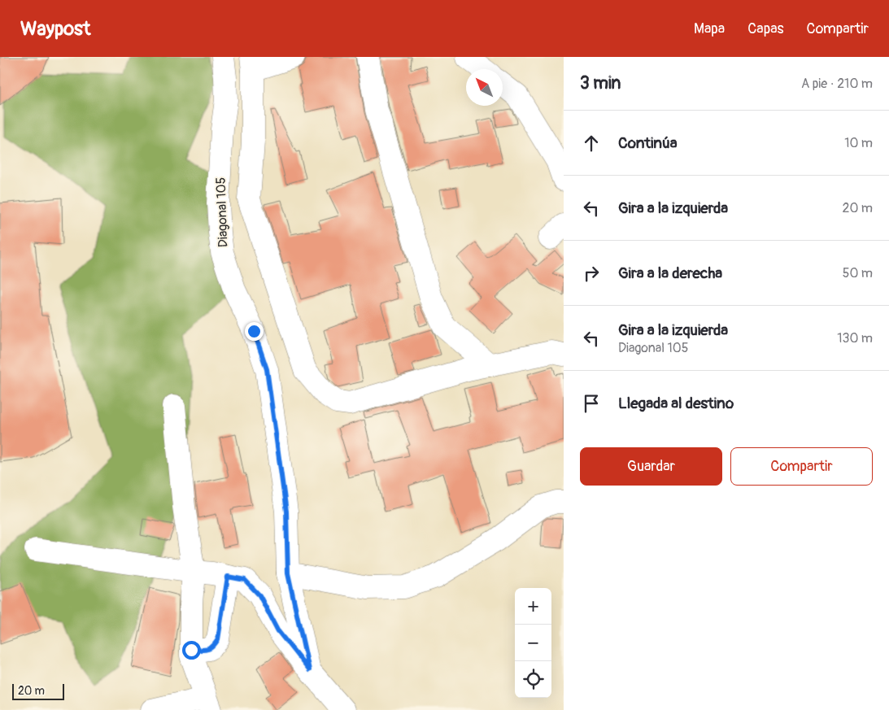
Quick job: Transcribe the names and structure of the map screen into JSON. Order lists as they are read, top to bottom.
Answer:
{
  "streets": {
    "street": ["Diagonal 105"]
  },
  "scale_bar": "20 m",
  "north": "top left",
  "page": {
    "header": "Waypost",
    "nav": ["Mapa", "Capas", "Compartir"],
    "heading": ["3 min", "A pie · 210 m"],
    "list": [
      ["Continúa", "10 m"],
      ["Gira a la izquierda", "20 m"],
      ["Gira a la derecha", "50 m"],
      ["Gira a la izquierda", "Diagonal 105", "130 m"],
      "Llegada al destino"
    ],
    "buttons": ["Guardar", "Compartir"],
    "map_buttons": ["+", "−"],
    "scale": "20 m"
  }
}
